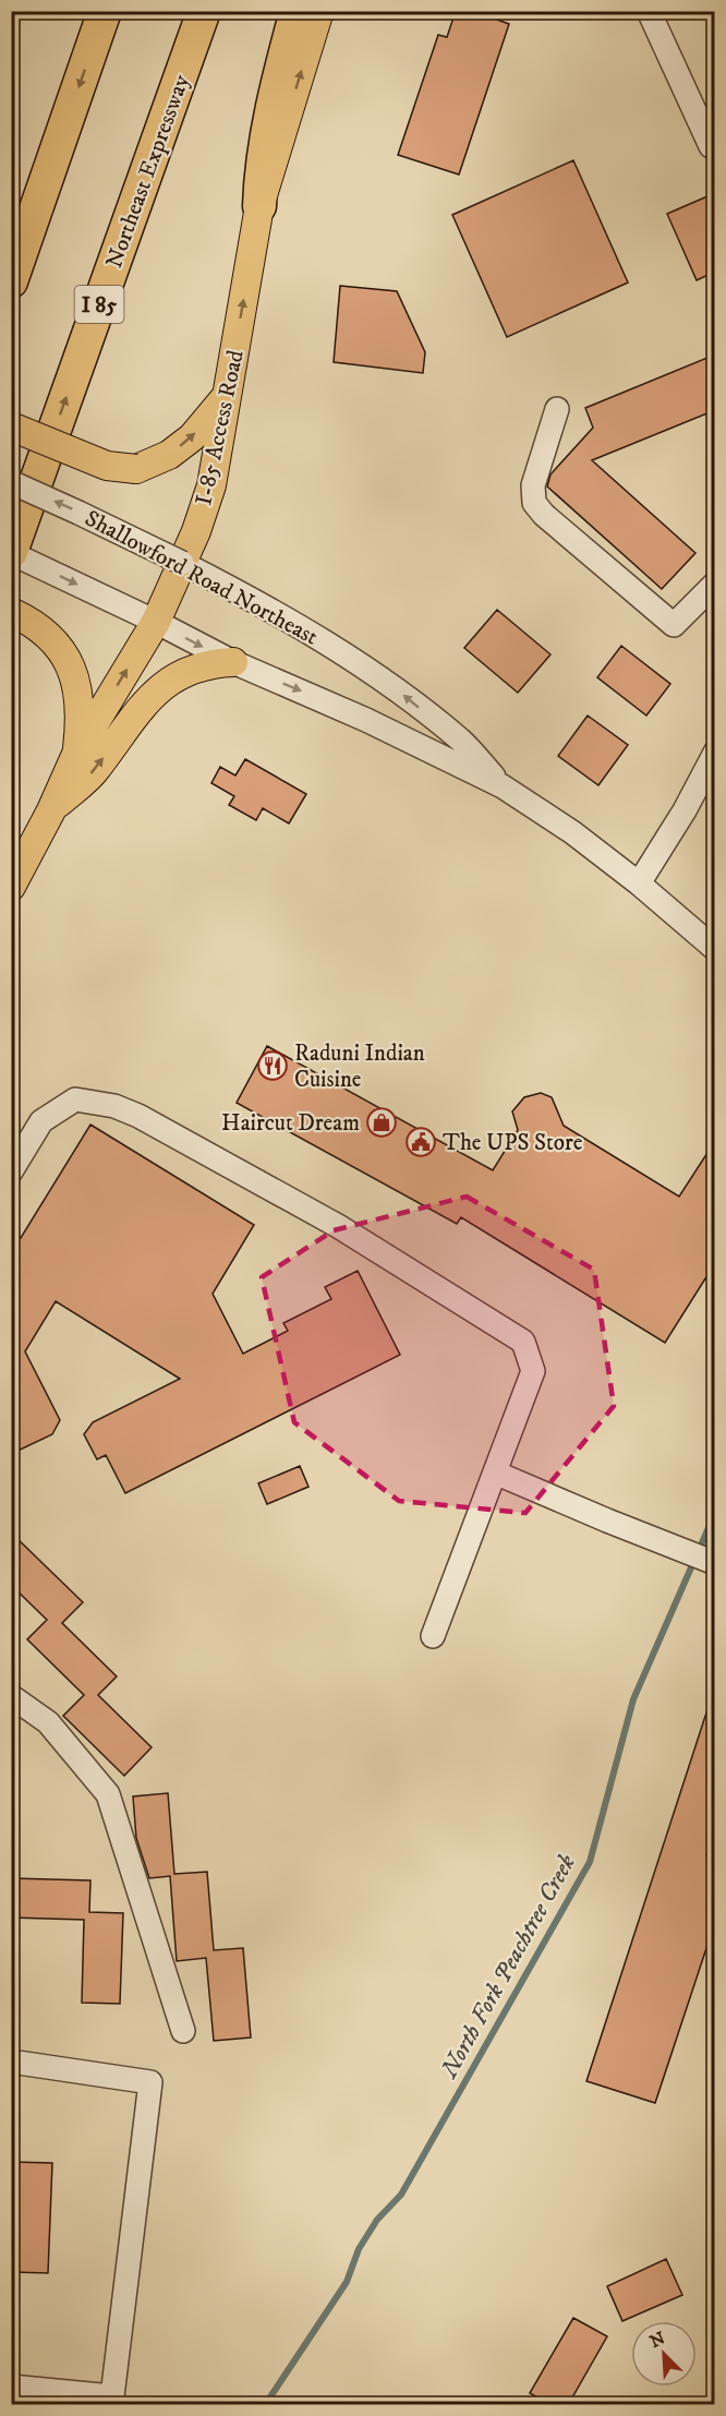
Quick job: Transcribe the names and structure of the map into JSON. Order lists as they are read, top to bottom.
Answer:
{
  "streets": {
    "highway": ["Northeast Expressway", "I 85"],
    "main road": ["I-85 Access Road"],
    "street": ["Shallowford Road Northeast"]
  },
  "crossings": [
    ["Northeast Expressway", "Shallowford Road Northeast"],
    ["I-85 Access Road", "Shallowford Road Northeast"]
  ],
  "one_way": ["I-85 Access Road"],
  "water": ["North Fork Peachtree Creek"],
  "places": {
    "restaurant": ["Raduni Indian Cuisine"],
    "shop": ["Haircut Dream"],
    "public building": ["The UPS Store"]
  },
  "north": "top left"
}
